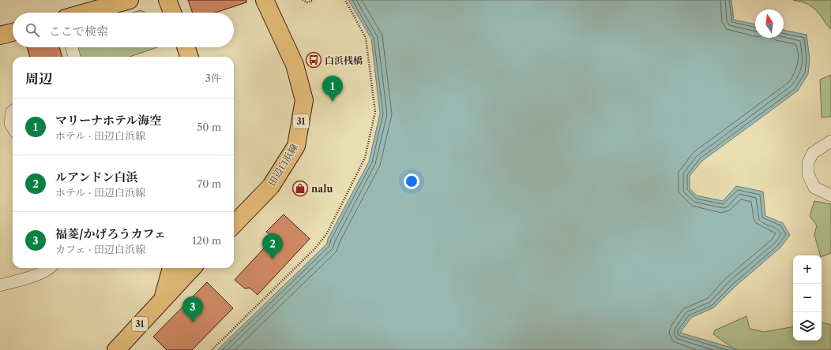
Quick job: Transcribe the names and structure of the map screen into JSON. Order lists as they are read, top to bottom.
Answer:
{
  "streets": {
    "main road": ["31", "田辺白浜線"]
  },
  "places": {
    "bus stop": ["白浜桟橋"],
    "shop": ["nalu"]
  },
  "north": "top",
  "page": {
    "search": "ここで検索",
    "heading": ["周辺", "3件"],
    "pins": ["1", "2", "3"],
    "list": [
      {
        "mark": "1",
        "name": "マリーナホテル海空",
        "note": "ホテル · 田辺白浜線",
        "value": "50 m"
      },
      {
        "mark": "2",
        "name": "ルアンドン白浜",
        "note": "ホテル · 田辺白浜線",
        "value": "70 m"
      },
      {
        "mark": "3",
        "name": "福菱/かげろうカフェ",
        "note": "カフェ · 田辺白浜線",
        "value": "120 m"
      }
    ],
    "map_buttons": ["+", "−"]
  }
}
